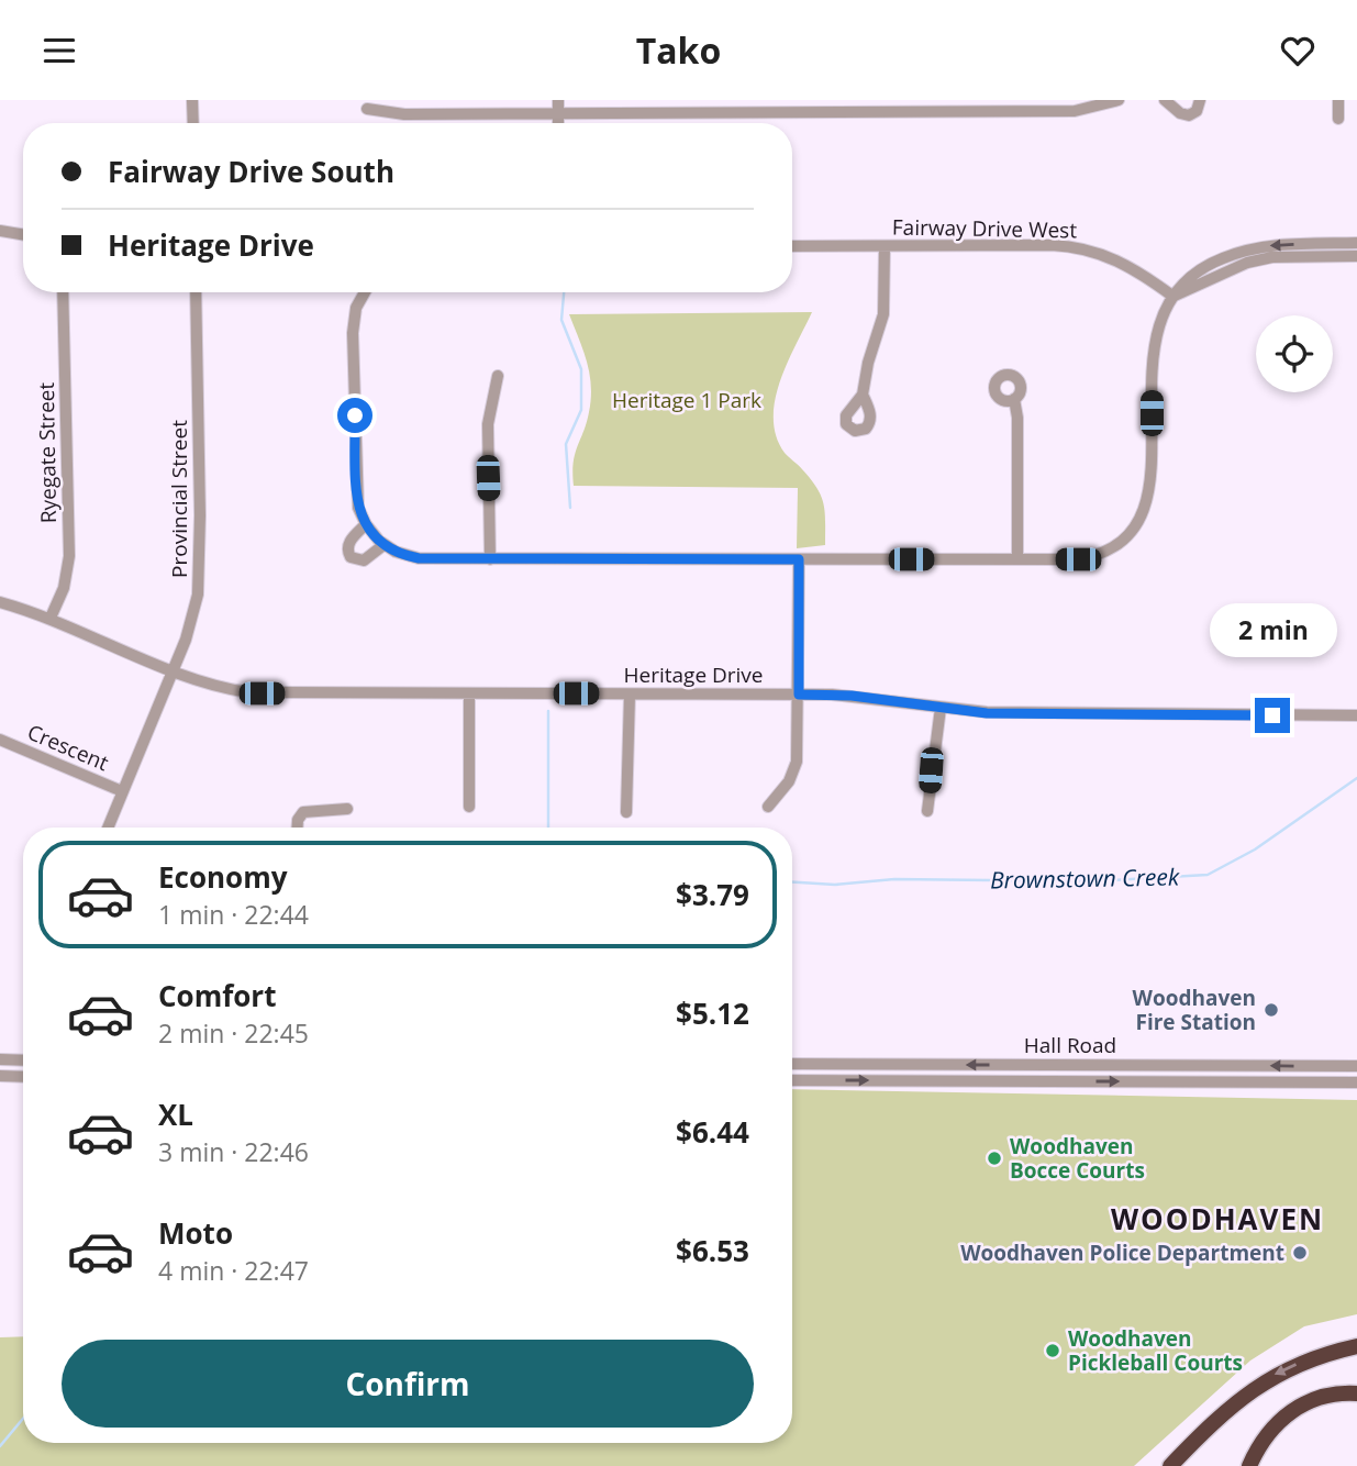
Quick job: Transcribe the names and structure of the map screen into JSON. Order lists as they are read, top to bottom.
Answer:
{
  "streets": {
    "street": [
      "Fairway Drive West",
      "Ryegate Street",
      "Provincial Street",
      "Heritage Drive",
      "Crescent",
      "Hall Road"
    ]
  },
  "crossings": [
    ["Ryegate Street", "Heritage Drive"],
    ["Provincial Street", "Heritage Drive"],
    ["Provincial Street", "Crescent"]
  ],
  "districts": ["WOODHAVEN"],
  "water": ["Brownstown Creek"],
  "parks": ["Heritage 1 Park"],
  "places": [
    "Woodhaven Fire Station",
    "Woodhaven Bocce Courts",
    "Woodhaven Police Department",
    "Woodhaven Pickleball Courts"
  ],
  "page": {
    "header": "Tako",
    "banner": ["Fairway Drive South", "Heritage Drive"],
    "bubble": "2 min",
    "list": [
      {
        "name": "Economy",
        "note": "1 min · 22:44",
        "value": "$3.79"
      },
      {
        "name": "Comfort",
        "note": "2 min · 22:45",
        "value": "$5.12"
      },
      {
        "name": "XL",
        "note": "3 min · 22:46",
        "value": "$6.44"
      },
      {
        "name": "Moto",
        "note": "4 min · 22:47",
        "value": "$6.53"
      }
    ],
    "buttons": "Confirm"
  }
}
